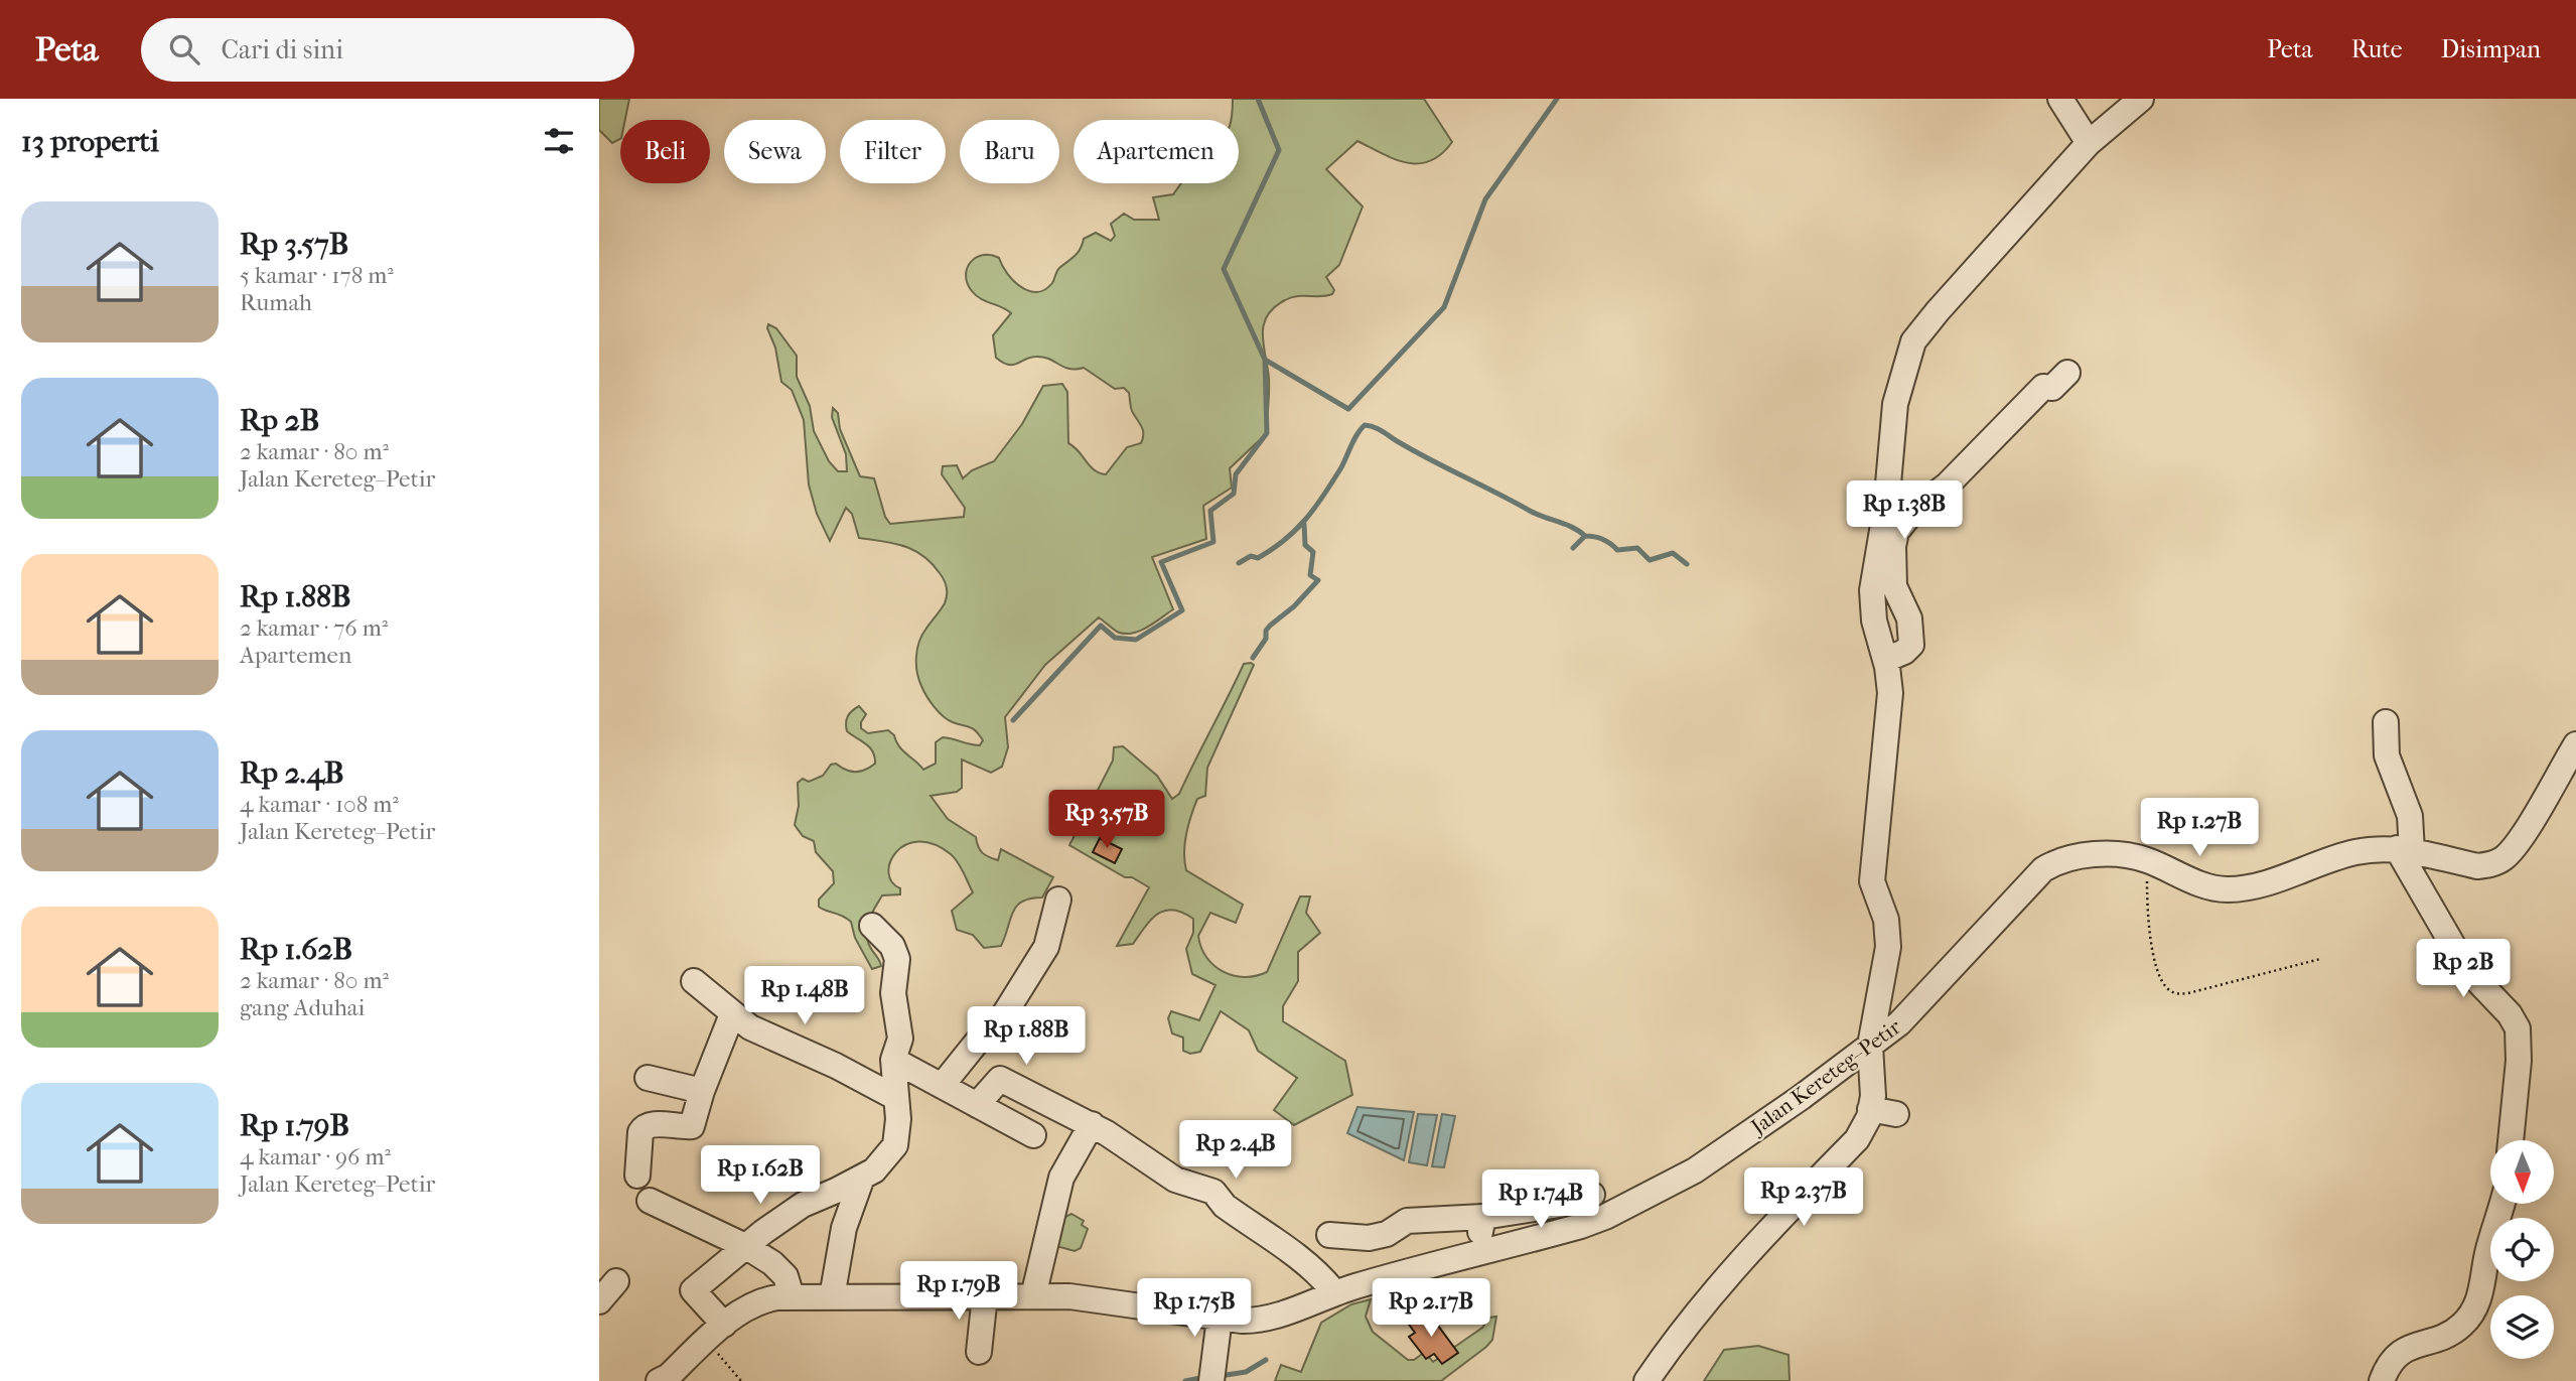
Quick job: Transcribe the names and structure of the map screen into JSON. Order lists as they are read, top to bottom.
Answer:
{
  "streets": {
    "street": ["Jalan Kereteg–Petir"]
  },
  "north": "bottom",
  "page": {
    "header": "Peta",
    "search": "Cari di sini",
    "nav": ["Peta", "Rute", "Disimpan"],
    "heading": "13 properti",
    "chip": [
      "Beli",
      "Sewa",
      "Filter",
      "Baru",
      "Apartemen"
    ],
    "list": [
      {
        "name": "Rp 3.57B",
        "note": "5 kamar · 178 m² · Rumah"
      },
      {
        "name": "Rp 2B",
        "note": "2 kamar · 80 m² · Jalan Kereteg–Petir"
      },
      {
        "name": "Rp 1.88B",
        "note": "2 kamar · 76 m² · Apartemen"
      },
      {
        "name": "Rp 2.4B",
        "note": "4 kamar · 108 m² · Jalan Kereteg–Petir"
      },
      {
        "name": "Rp 1.62B",
        "note": "2 kamar · 80 m² · gang Aduhai"
      },
      {
        "name": "Rp 1.79B",
        "note": "4 kamar · 96 m² · Jalan Kereteg–Petir"
      }
    ],
    "price": [
      "Rp 1.38B",
      "Rp 3.57B",
      "Rp 1.27B",
      "Rp 2B",
      "Rp 1.48B",
      "Rp 1.88B",
      "Rp 2.4B",
      "Rp 1.62B",
      "Rp 2.37B",
      "Rp 1.74B",
      "Rp 1.79B",
      "Rp 1.75B",
      "Rp 2.17B"
    ]
  }
}
